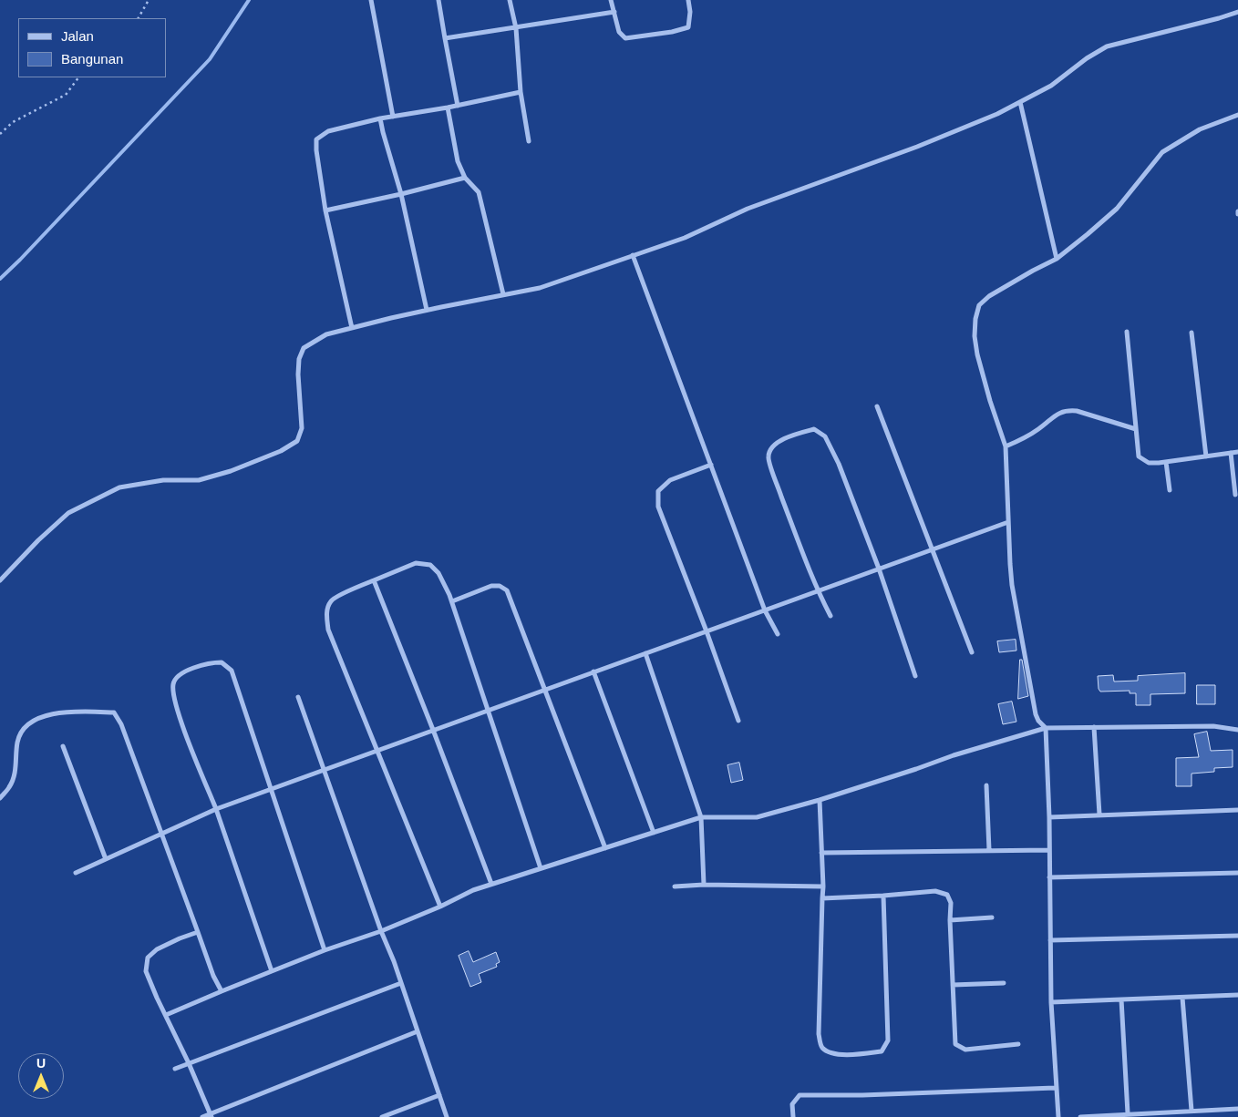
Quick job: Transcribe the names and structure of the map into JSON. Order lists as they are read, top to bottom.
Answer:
{
  "legend": ["Jalan", "Bangunan"],
  "north": "top"
}
